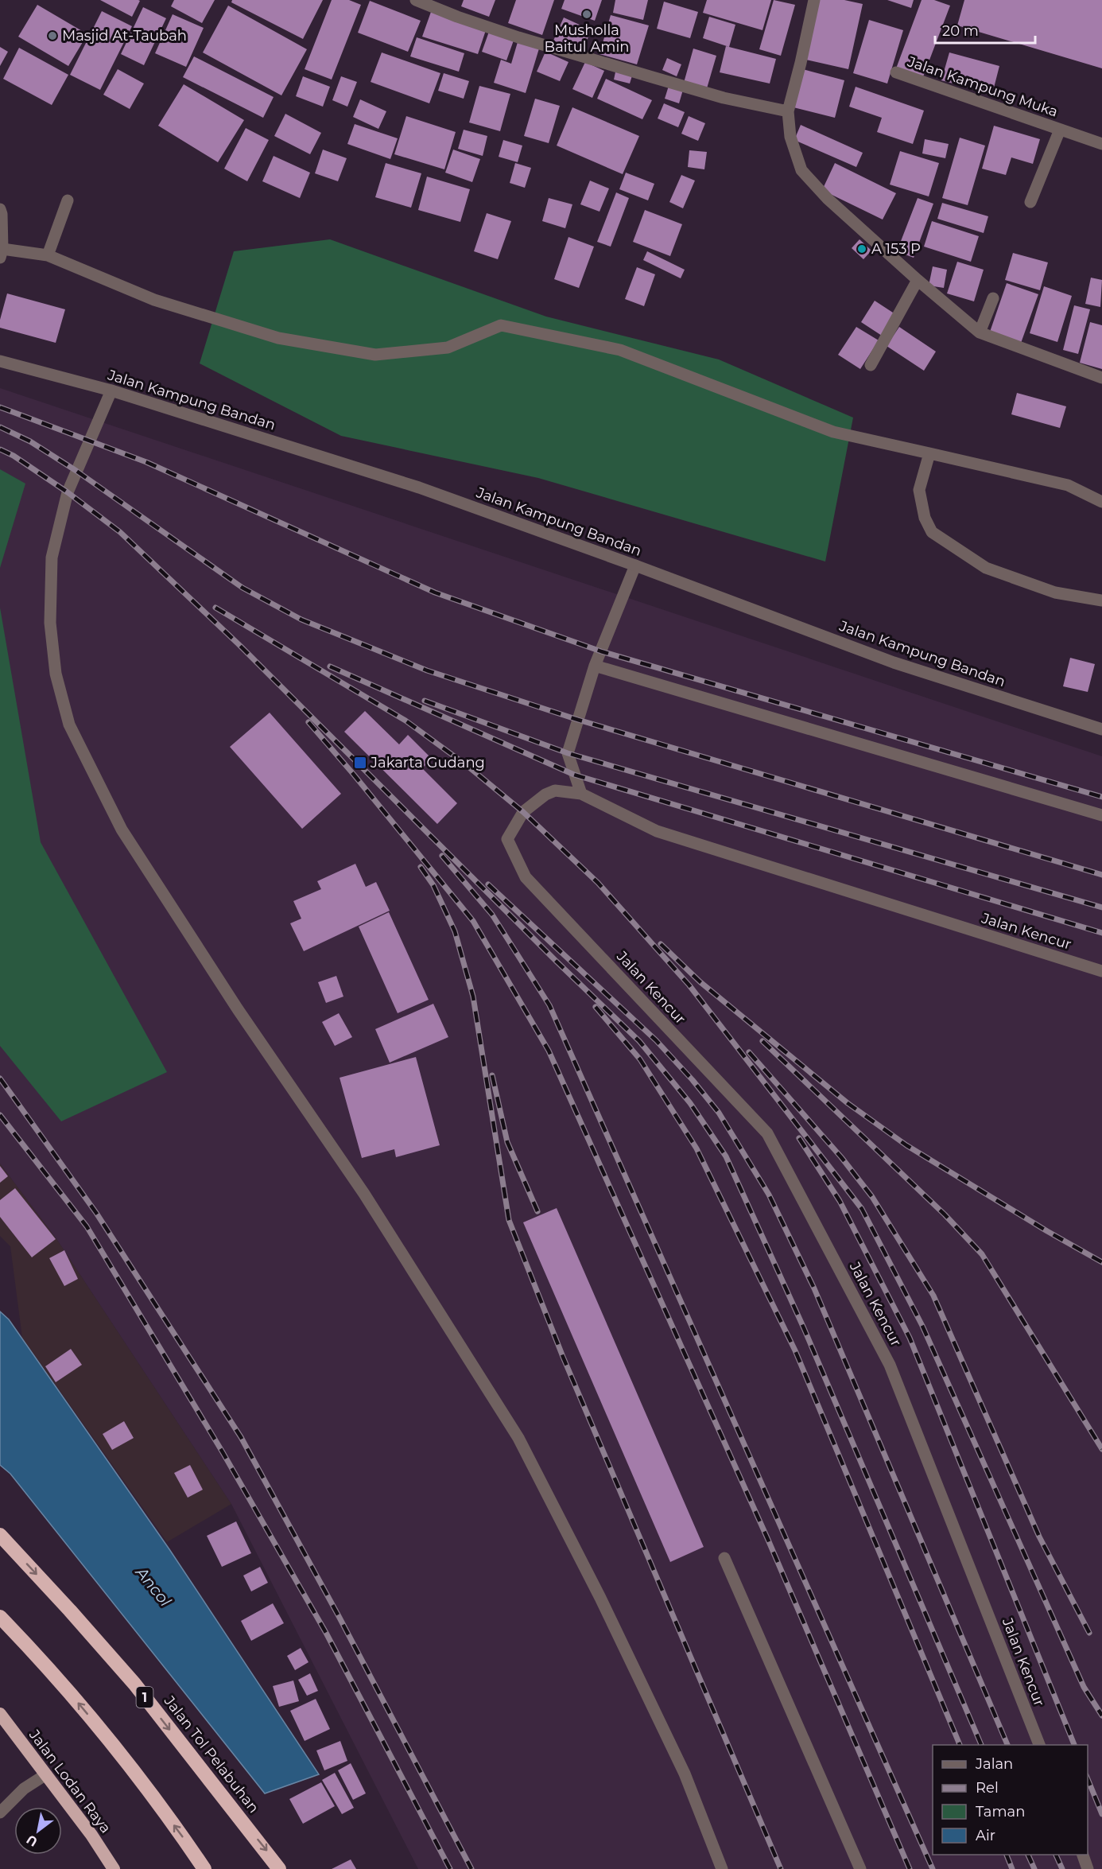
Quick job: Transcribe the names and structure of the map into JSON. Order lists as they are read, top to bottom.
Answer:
{
  "streets": {
    "highway": ["1", "Jalan Tol Pelabuhan", "Jalan Lodan Raya"],
    "street": ["Jalan Kampung Muka", "Jalan Kampung Bandan", "Jalan Kencur"]
  },
  "water": ["Ancol"],
  "places": {
    "other": ["Musholla Baitul Amin", "Masjid At-Taubah", "A 153 P"],
    "transit": ["Jakarta Gudang"]
  },
  "legend": [
    "Jalan",
    "Rel",
    "Taman",
    "Air"
  ],
  "scale_bar": "20 m",
  "north": "bottom left"
}
